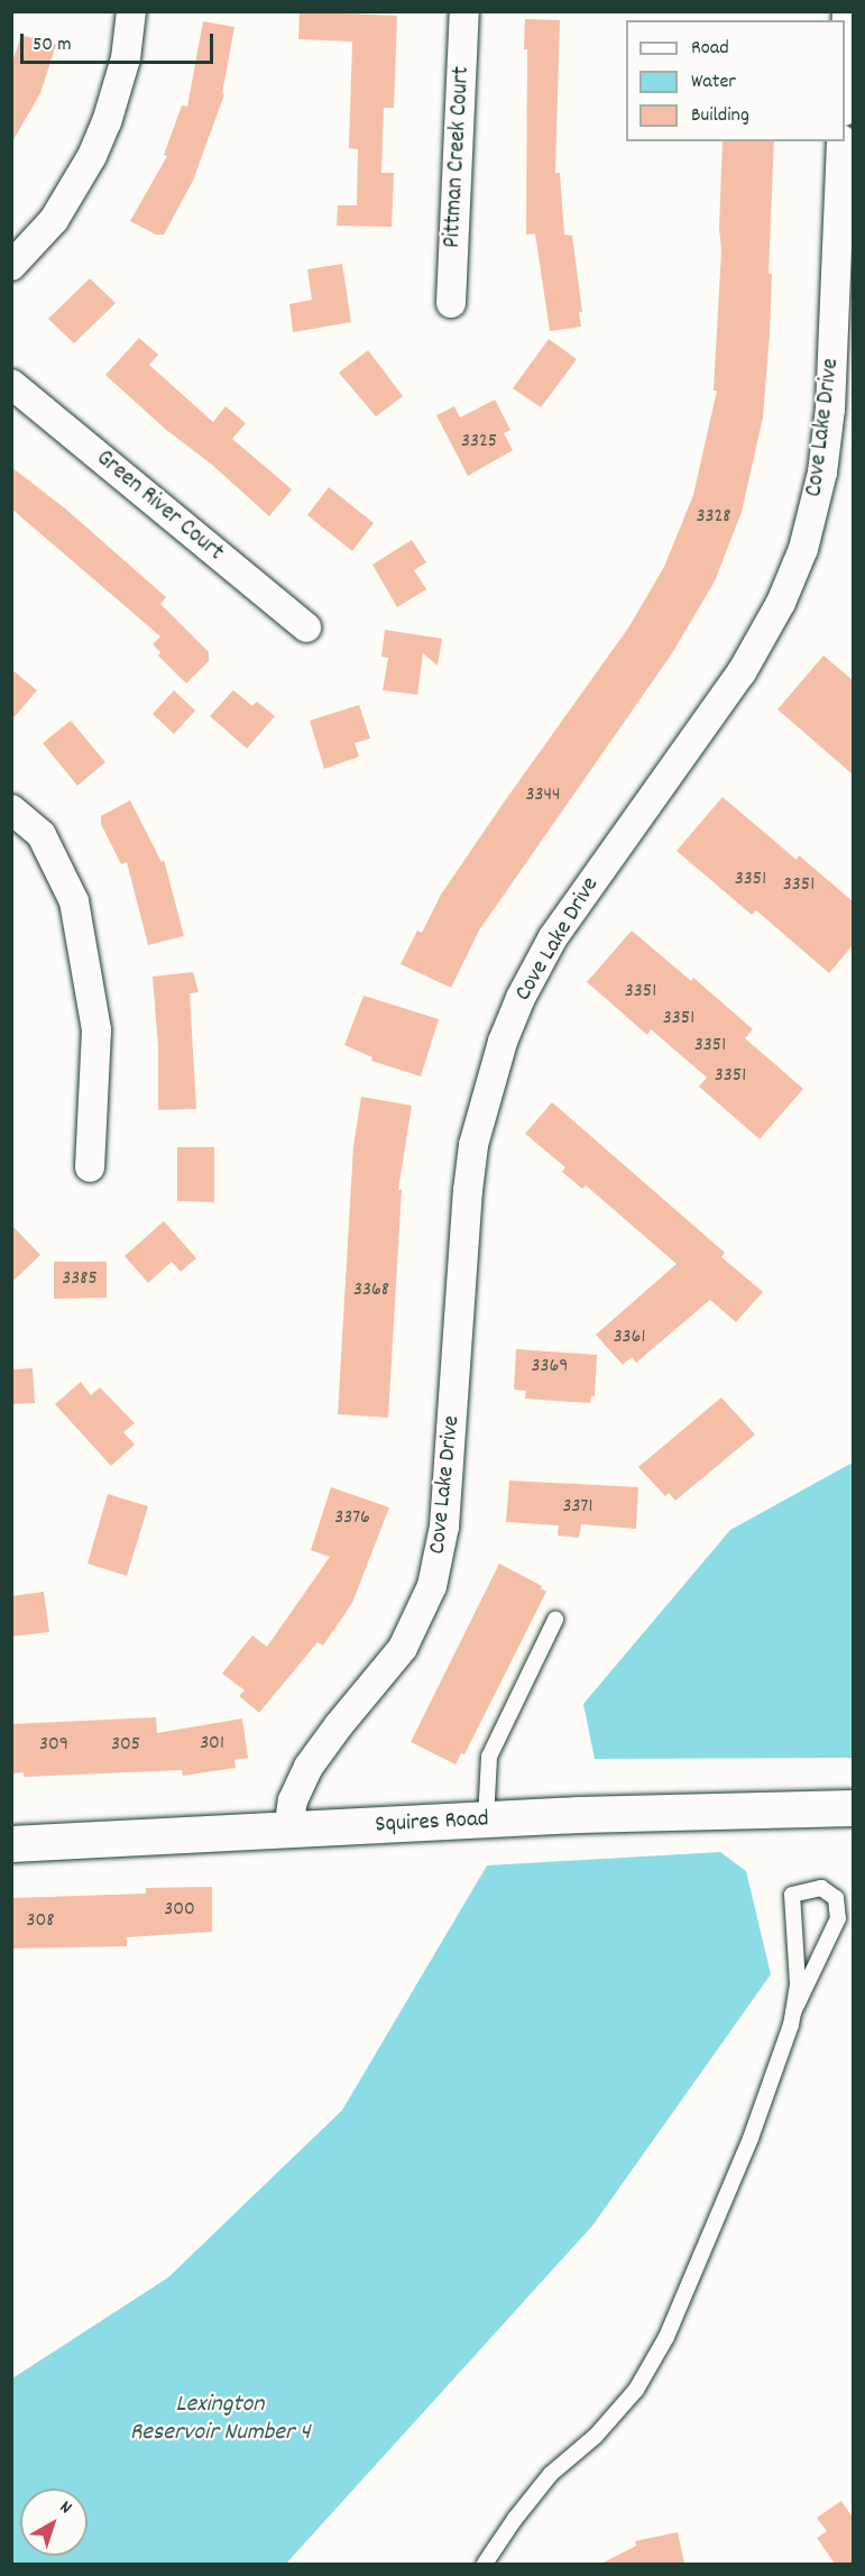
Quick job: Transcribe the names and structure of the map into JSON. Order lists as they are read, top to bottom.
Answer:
{
  "streets": {
    "street": [
      "Pittman Creek Court",
      "Cove Lake Drive",
      "Green River Court",
      "Squires Road"
    ]
  },
  "crossings": [
    ["Cove Lake Drive", "Squires Road"]
  ],
  "water": ["Lexington Reservoir Number 4"],
  "house_numbers": [
    "3325",
    "3328",
    "3344",
    "3351",
    "3351",
    "3351",
    "3351",
    "3351",
    "3351",
    "3385",
    "3368",
    "3361",
    "3369",
    "3371",
    "3376",
    "301",
    "309",
    "305",
    "300",
    "308"
  ],
  "legend": ["Road", "Water", "Building"],
  "scale_bar": "50 m",
  "north": "top right"
}
